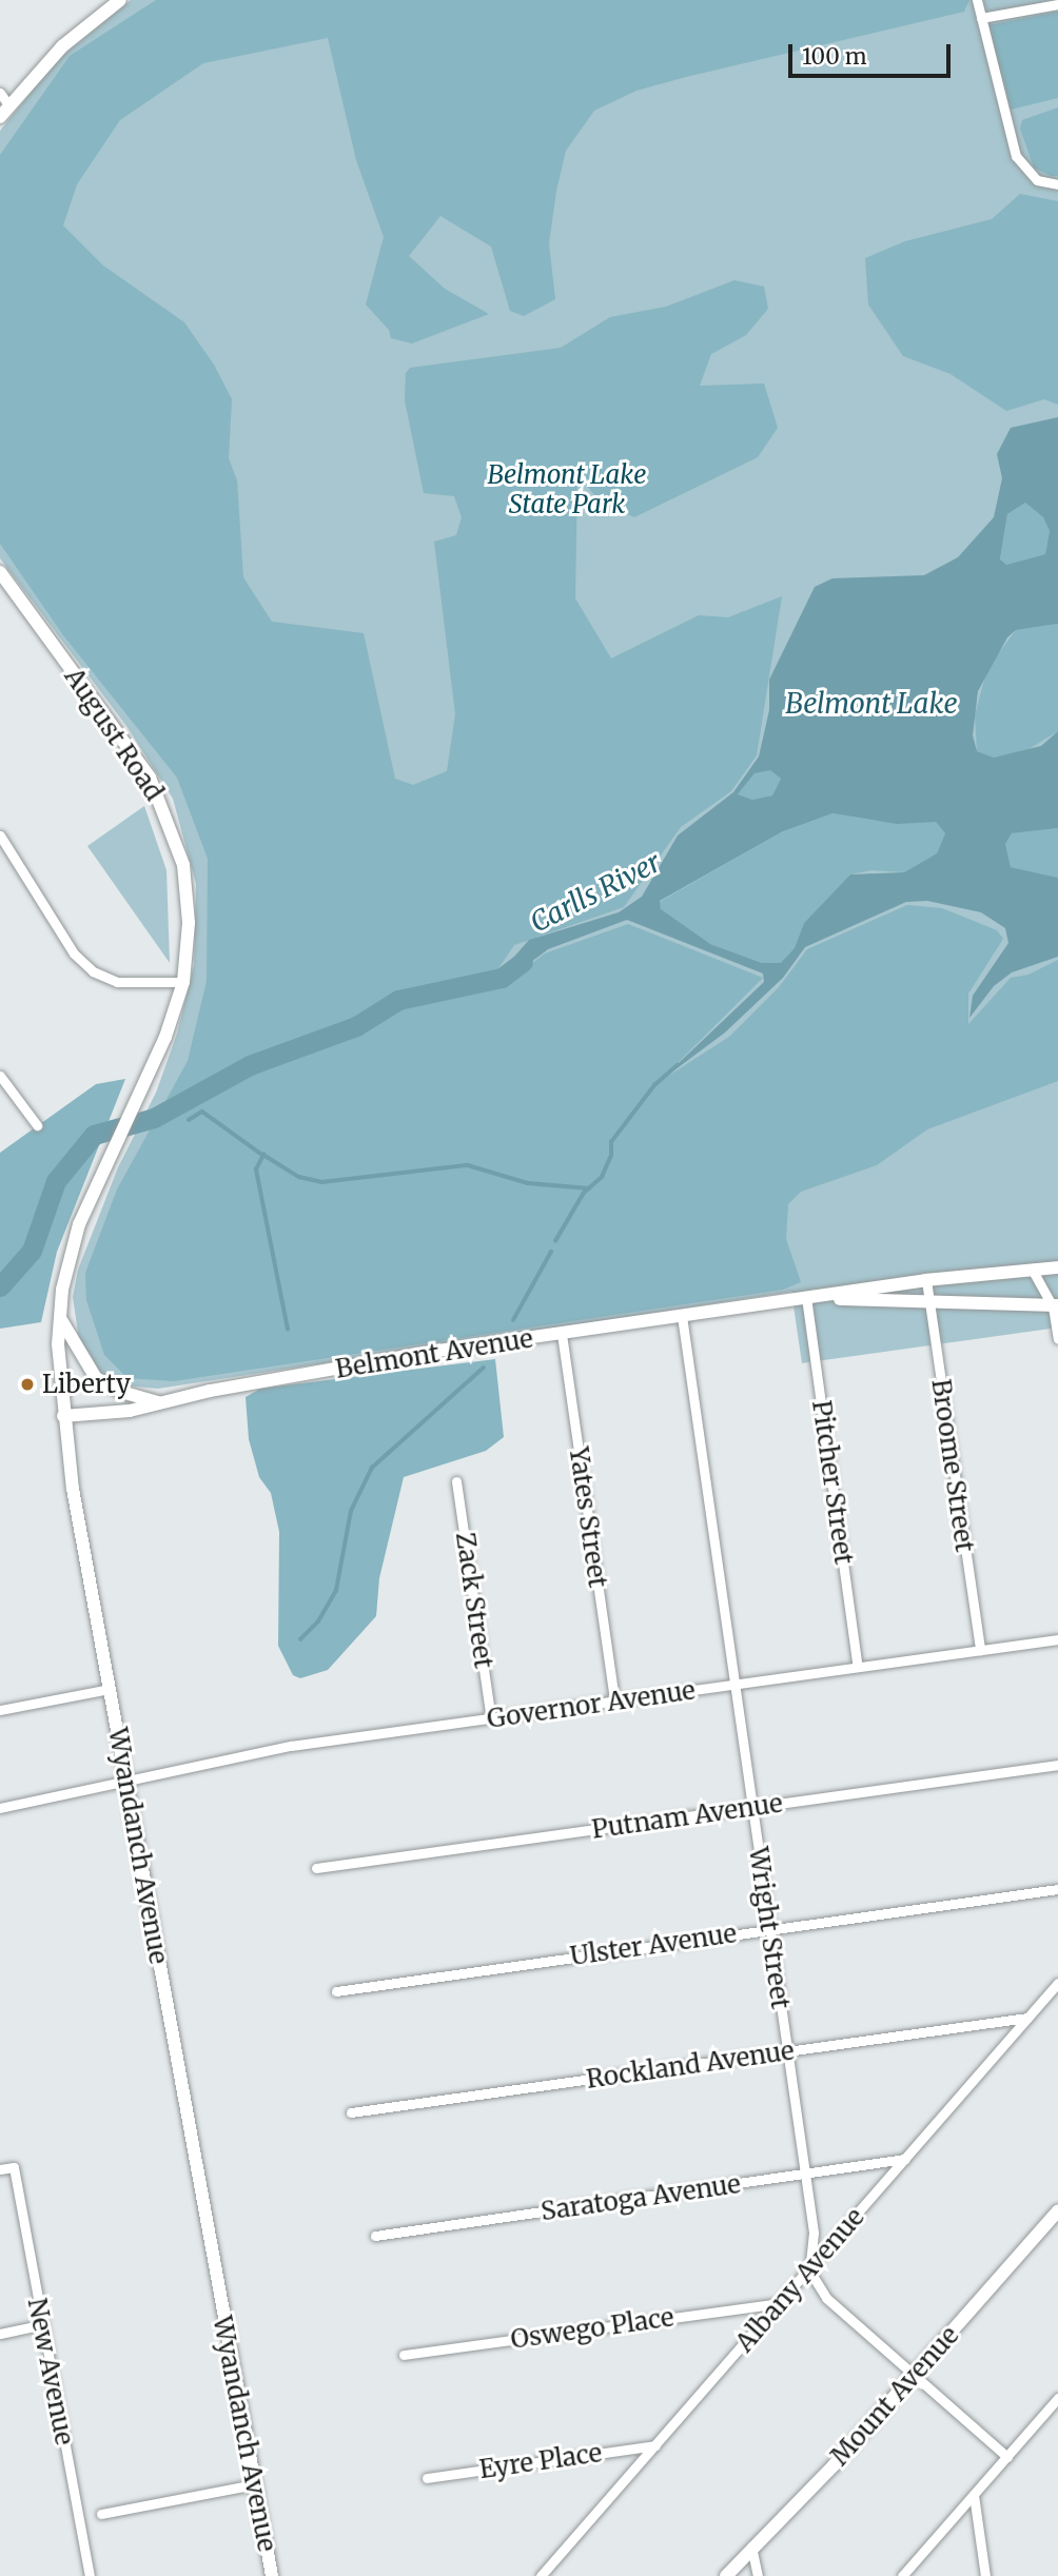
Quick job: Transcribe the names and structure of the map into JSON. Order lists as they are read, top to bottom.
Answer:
{
  "streets": {
    "street": [
      "August Road",
      "Belmont Avenue",
      "Broome Street",
      "Pitcher Street",
      "Yates Street",
      "Zack Street",
      "Governor Avenue",
      "Putnam Avenue",
      "Wyandanch Avenue",
      "Wright Street",
      "Ulster Avenue",
      "Rockland Avenue",
      "Saratoga Avenue",
      "Albany Avenue",
      "Oswego Place",
      "New Avenue",
      "Mount Avenue",
      "Eyre Place"
    ]
  },
  "crossings": [
    ["August Road", "Wyandanch Avenue"],
    ["Belmont Avenue", "Broome Street"],
    ["Belmont Avenue", "Pitcher Street"],
    ["Belmont Avenue", "Yates Street"],
    ["Belmont Avenue", "Wyandanch Avenue"],
    ["Belmont Avenue", "Wright Street"],
    ["Broome Street", "Governor Avenue"],
    ["Pitcher Street", "Governor Avenue"],
    ["Yates Street", "Governor Avenue"],
    ["Zack Street", "Governor Avenue"],
    ["Governor Avenue", "Wyandanch Avenue"],
    ["Governor Avenue", "Wright Street"],
    ["Putnam Avenue", "Wright Street"],
    ["Wright Street", "Ulster Avenue"],
    ["Wright Street", "Rockland Avenue"],
    ["Wright Street", "Saratoga Avenue"],
    ["Wright Street", "Albany Avenue"],
    ["Rockland Avenue", "Albany Avenue"],
    ["Saratoga Avenue", "Albany Avenue"],
    ["Albany Avenue", "Oswego Place"],
    ["Albany Avenue", "Eyre Place"]
  ],
  "water": ["Belmont Lake", "Carlls River"],
  "parks": ["Belmont Lake State Park"],
  "places": ["Liberty"],
  "scale_bar": "100 m"
}
